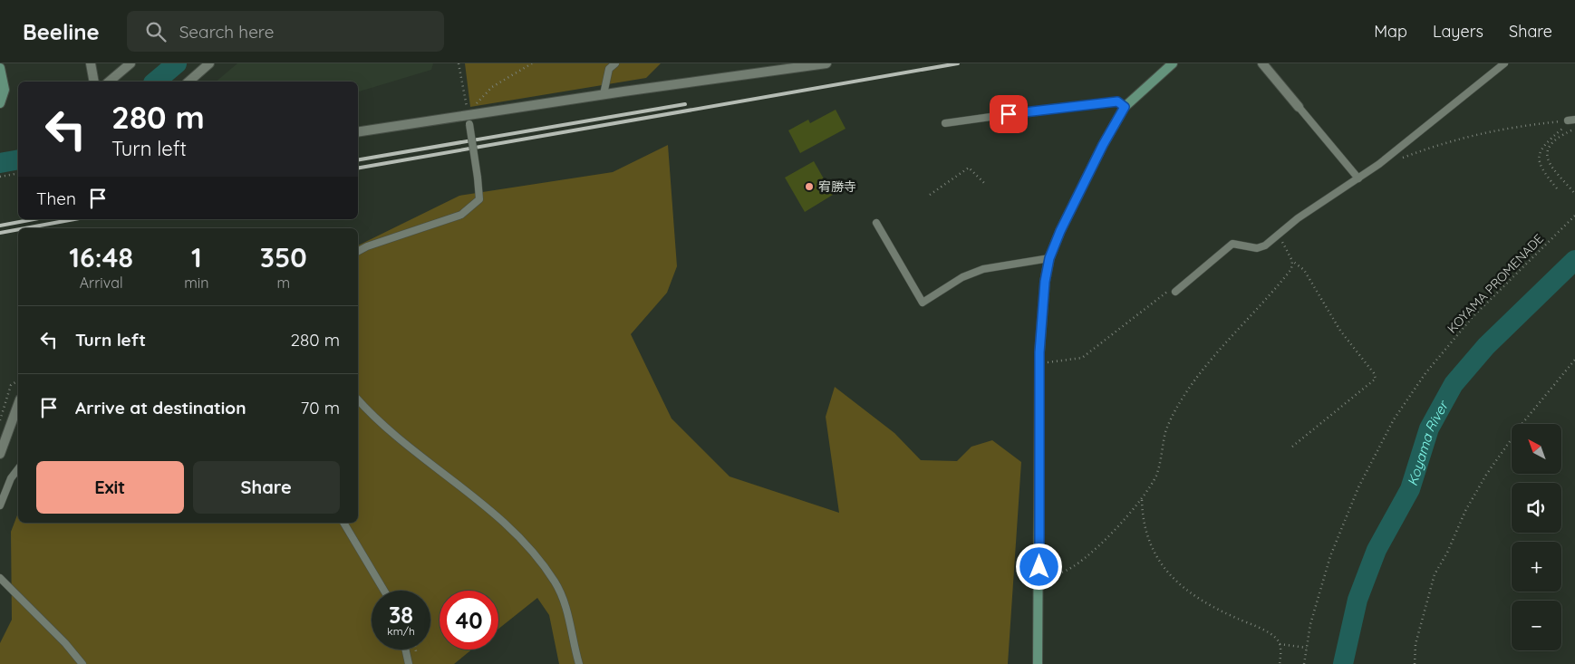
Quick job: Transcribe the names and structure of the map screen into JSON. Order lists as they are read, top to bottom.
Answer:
{
  "streets": {
    "path": ["KOYAMA PROMENADE"]
  },
  "water": ["Koyama River"],
  "places": ["宥勝寺"],
  "north": "top left",
  "page": {
    "header": "Beeline",
    "search": "Search here",
    "nav": ["Map", "Layers", "Share"],
    "turn": ["280 m", "Turn left"],
    "then": "Then",
    "eta": [
      "16:48",
      "Arrival",
      "1",
      "min",
      "350",
      "m"
    ],
    "list": [
      {
        "name": "Turn left",
        "value": "280 m"
      },
      {
        "name": "Arrive at destination",
        "value": "70 m"
      }
    ],
    "map_buttons": ["+", "−"],
    "buttons": ["Exit", "Share"],
    "speed": "38 km/h",
    "limit": "40"
  }
}
